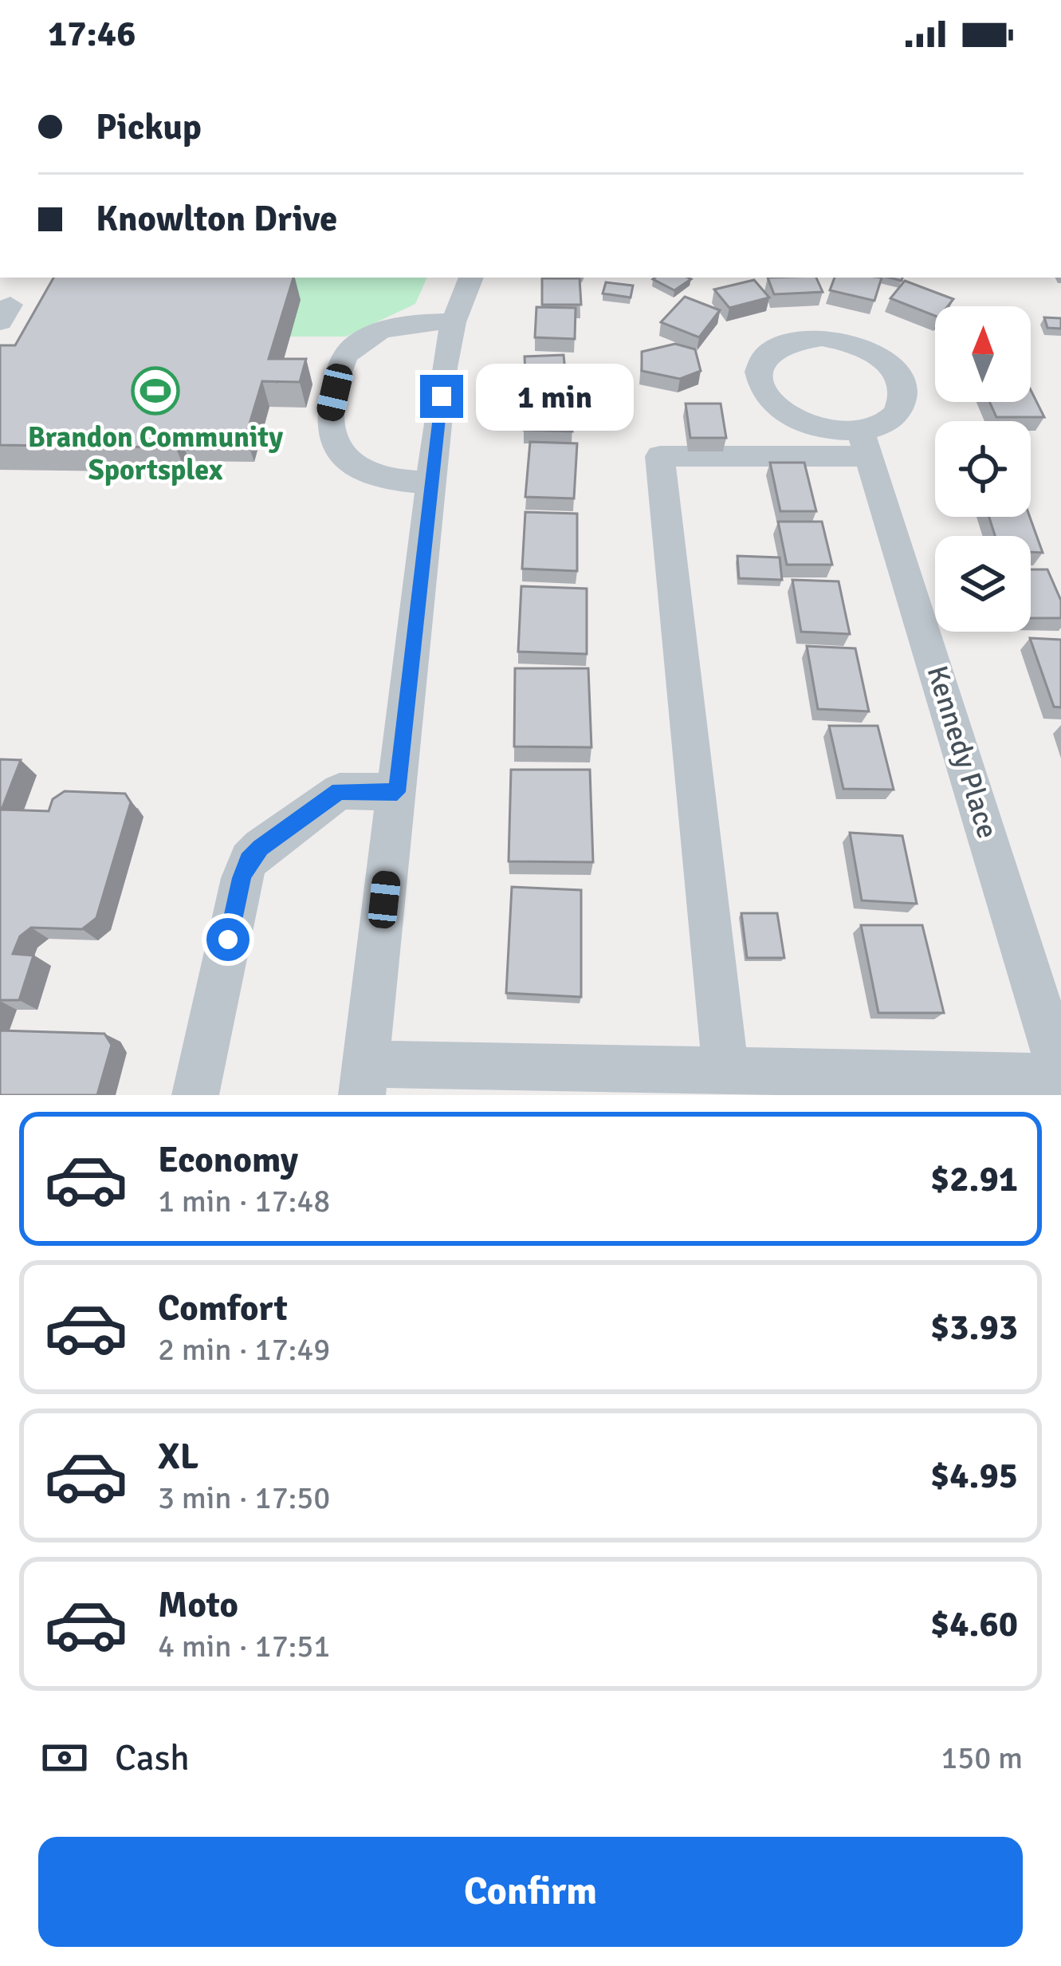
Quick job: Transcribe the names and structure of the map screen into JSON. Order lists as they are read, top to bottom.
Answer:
{
  "streets": {
    "street": ["Kennedy Place"]
  },
  "places": {
    "sports": ["Brandon Community Sportsplex"]
  },
  "north": "top",
  "page": {
    "status": "17:46",
    "banner": ["Pickup", "Knowlton Drive"],
    "bubble": "1 min",
    "list": [
      {
        "name": "Economy",
        "note": "1 min · 17:48",
        "value": "$2.91"
      },
      {
        "name": "Comfort",
        "note": "2 min · 17:49",
        "value": "$3.93"
      },
      {
        "name": "XL",
        "note": "3 min · 17:50",
        "value": "$4.95"
      },
      {
        "name": "Moto",
        "note": "4 min · 17:51",
        "value": "$4.60"
      }
    ],
    "pay": ["Cash", "150 m"],
    "buttons": "Confirm"
  }
}
